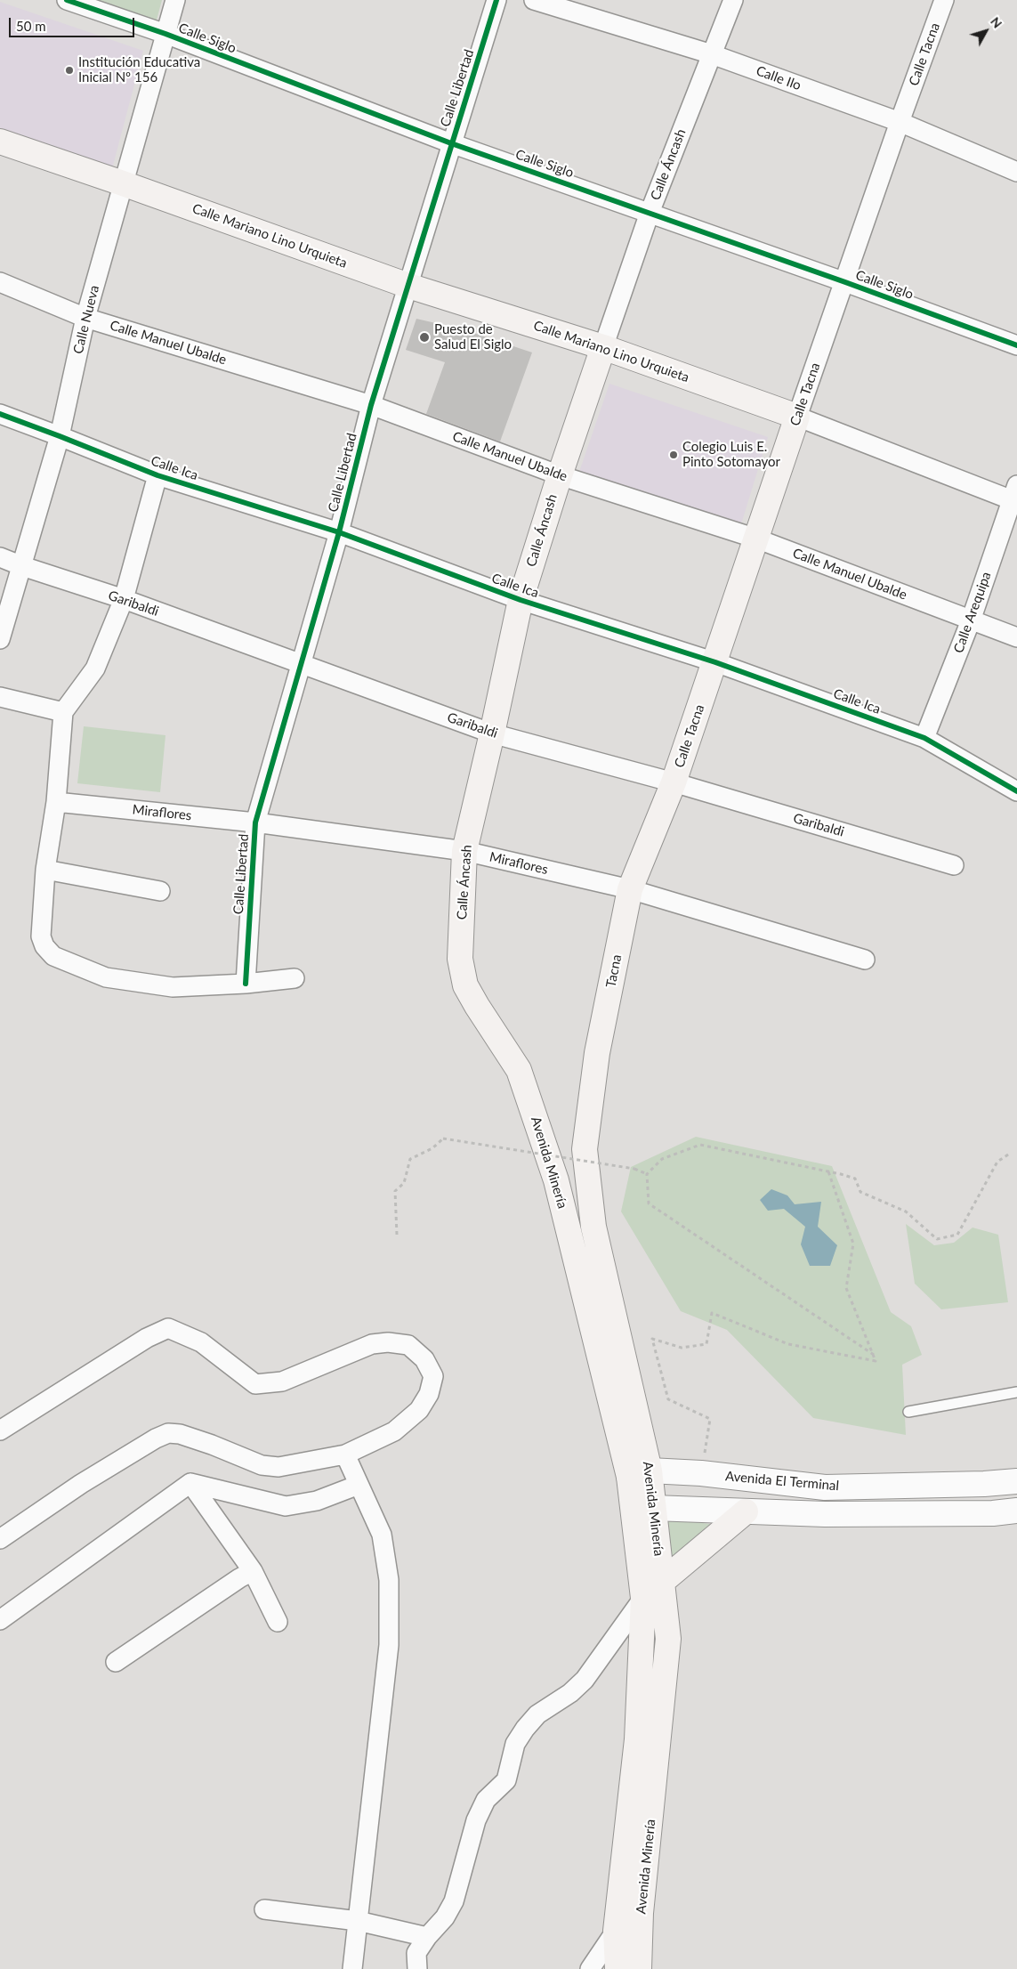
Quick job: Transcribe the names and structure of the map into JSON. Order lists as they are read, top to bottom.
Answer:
{
  "streets": {
    "main road": [
      "Calle Tacna",
      "Calle Áncash",
      "Calle Mariano Lino Urquieta",
      "Tacna",
      "Avenida Minería"
    ],
    "street": [
      "Calle Siglo",
      "Calle Ilo",
      "Calle Libertad",
      "Calle Nueva",
      "Calle Manuel Ubalde",
      "Calle Ica",
      "Garibaldi",
      "Calle Arequipa",
      "Miraflores",
      "Avenida El Terminal"
    ]
  },
  "crossings": [
    ["Calle Siglo", "Calle Tacna"],
    ["Calle Siglo", "Calle Libertad"],
    ["Calle Siglo", "Calle Áncash"],
    ["Calle Siglo", "Calle Nueva"],
    ["Calle Tacna", "Calle Ilo"],
    ["Calle Tacna", "Calle Mariano Lino Urquieta"],
    ["Calle Tacna", "Calle Manuel Ubalde"],
    ["Calle Tacna", "Calle Ica"],
    ["Calle Tacna", "Garibaldi"],
    ["Calle Tacna", "Miraflores"],
    ["Calle Tacna", "Tacna"],
    ["Calle Ilo", "Calle Áncash"],
    ["Calle Libertad", "Calle Mariano Lino Urquieta"],
    ["Calle Libertad", "Calle Manuel Ubalde"],
    ["Calle Libertad", "Calle Ica"],
    ["Calle Libertad", "Garibaldi"],
    ["Calle Libertad", "Miraflores"],
    ["Calle Áncash", "Calle Mariano Lino Urquieta"],
    ["Calle Áncash", "Calle Manuel Ubalde"],
    ["Calle Áncash", "Calle Ica"],
    ["Calle Áncash", "Garibaldi"],
    ["Calle Áncash", "Miraflores"],
    ["Calle Áncash", "Avenida Minería"],
    ["Calle Mariano Lino Urquieta", "Calle Nueva"],
    ["Calle Mariano Lino Urquieta", "Calle Arequipa"],
    ["Calle Nueva", "Calle Manuel Ubalde"],
    ["Calle Nueva", "Calle Ica"],
    ["Calle Nueva", "Garibaldi"],
    ["Calle Manuel Ubalde", "Calle Arequipa"],
    ["Calle Ica", "Calle Arequipa"],
    ["Miraflores", "Tacna"],
    ["Tacna", "Avenida Minería"],
    ["Avenida Minería", "Avenida El Terminal"]
  ],
  "places": ["Institución Educativa Inicial Nº 156", "Puesto de Salud El Siglo", "Colegio Luis E. Pinto Sotomayor"],
  "scale_bar": "50 m",
  "north": "top right"
}
